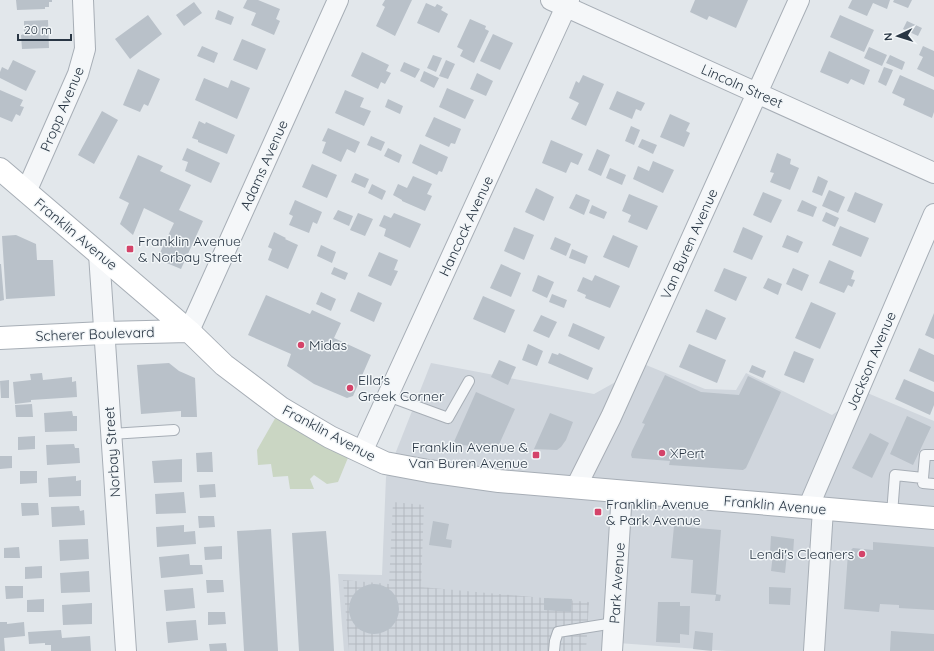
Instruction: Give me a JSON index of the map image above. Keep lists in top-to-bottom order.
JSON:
{
  "streets": {
    "main road": ["Franklin Avenue", "Scherer Boulevard"],
    "street": [
      "Lincoln Street",
      "Propp Avenue",
      "Adams Avenue",
      "Hancock Avenue",
      "Van Buren Avenue",
      "Jackson Avenue",
      "Norbay Street",
      "Park Avenue"
    ]
  },
  "crossings": [
    ["Lincoln Street", "Hancock Avenue"],
    ["Lincoln Street", "Van Buren Avenue"],
    ["Propp Avenue", "Franklin Avenue"],
    ["Adams Avenue", "Franklin Avenue"],
    ["Adams Avenue", "Scherer Boulevard"],
    ["Hancock Avenue", "Franklin Avenue"],
    ["Franklin Avenue", "Van Buren Avenue"],
    ["Franklin Avenue", "Scherer Boulevard"],
    ["Franklin Avenue", "Jackson Avenue"],
    ["Franklin Avenue", "Norbay Street"],
    ["Franklin Avenue", "Park Avenue"],
    ["Scherer Boulevard", "Norbay Street"]
  ],
  "places": {
    "transit": ["Franklin Avenue & Norbay Street", "Franklin Avenue & Van Buren Avenue", "Franklin Avenue & Park Avenue"],
    "other": [
      "Midas",
      "Ella's Greek Corner",
      "XPert",
      "Lendi's Cleaners"
    ]
  },
  "scale_bar": "20 m",
  "north": "left"
}
